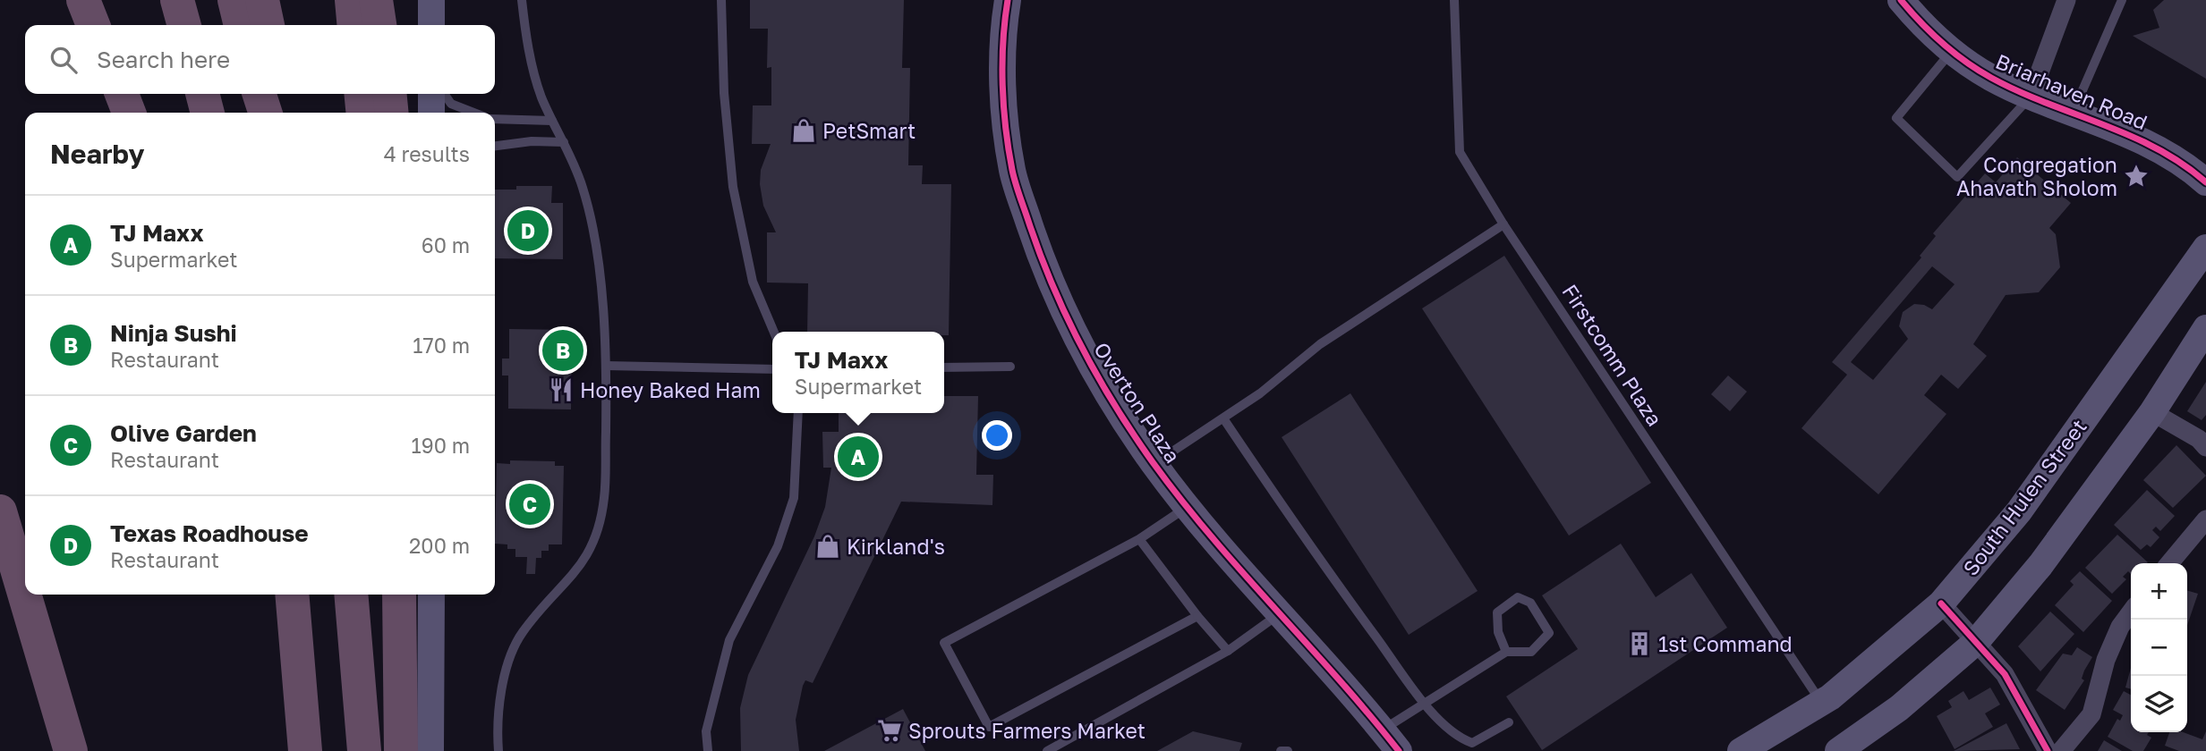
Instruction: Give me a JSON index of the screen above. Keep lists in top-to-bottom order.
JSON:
{
  "streets": {
    "main road": ["Briarhaven Road", "Overton Plaza", "South Hulen Street"],
    "lane": ["Firstcomm Plaza"]
  },
  "crossings": [
    ["Firstcomm Plaza", "South Hulen Street"]
  ],
  "places": {
    "shop": ["PetSmart", "Kirkland's"],
    "place": ["Congregation Ahavath Sholom"],
    "restaurant": ["Honey Baked Ham"],
    "building": ["1st Command"],
    "supermarket": ["Sprouts Farmers Market"]
  },
  "page": {
    "search": "Search here",
    "heading": ["Nearby", "4 results"],
    "list": [
      {
        "mark": "A",
        "name": "TJ Maxx",
        "note": "Supermarket",
        "value": "60 m"
      },
      {
        "mark": "B",
        "name": "Ninja Sushi",
        "note": "Restaurant",
        "value": "170 m"
      },
      {
        "mark": "C",
        "name": "Olive Garden",
        "note": "Restaurant",
        "value": "190 m"
      },
      {
        "mark": "D",
        "name": "Texas Roadhouse",
        "note": "Restaurant",
        "value": "200 m"
      }
    ],
    "pins": [
      "D",
      "B",
      "A",
      "C"
    ],
    "popup": ["TJ Maxx", "Supermarket"],
    "map_buttons": ["+", "−"]
  }
}
